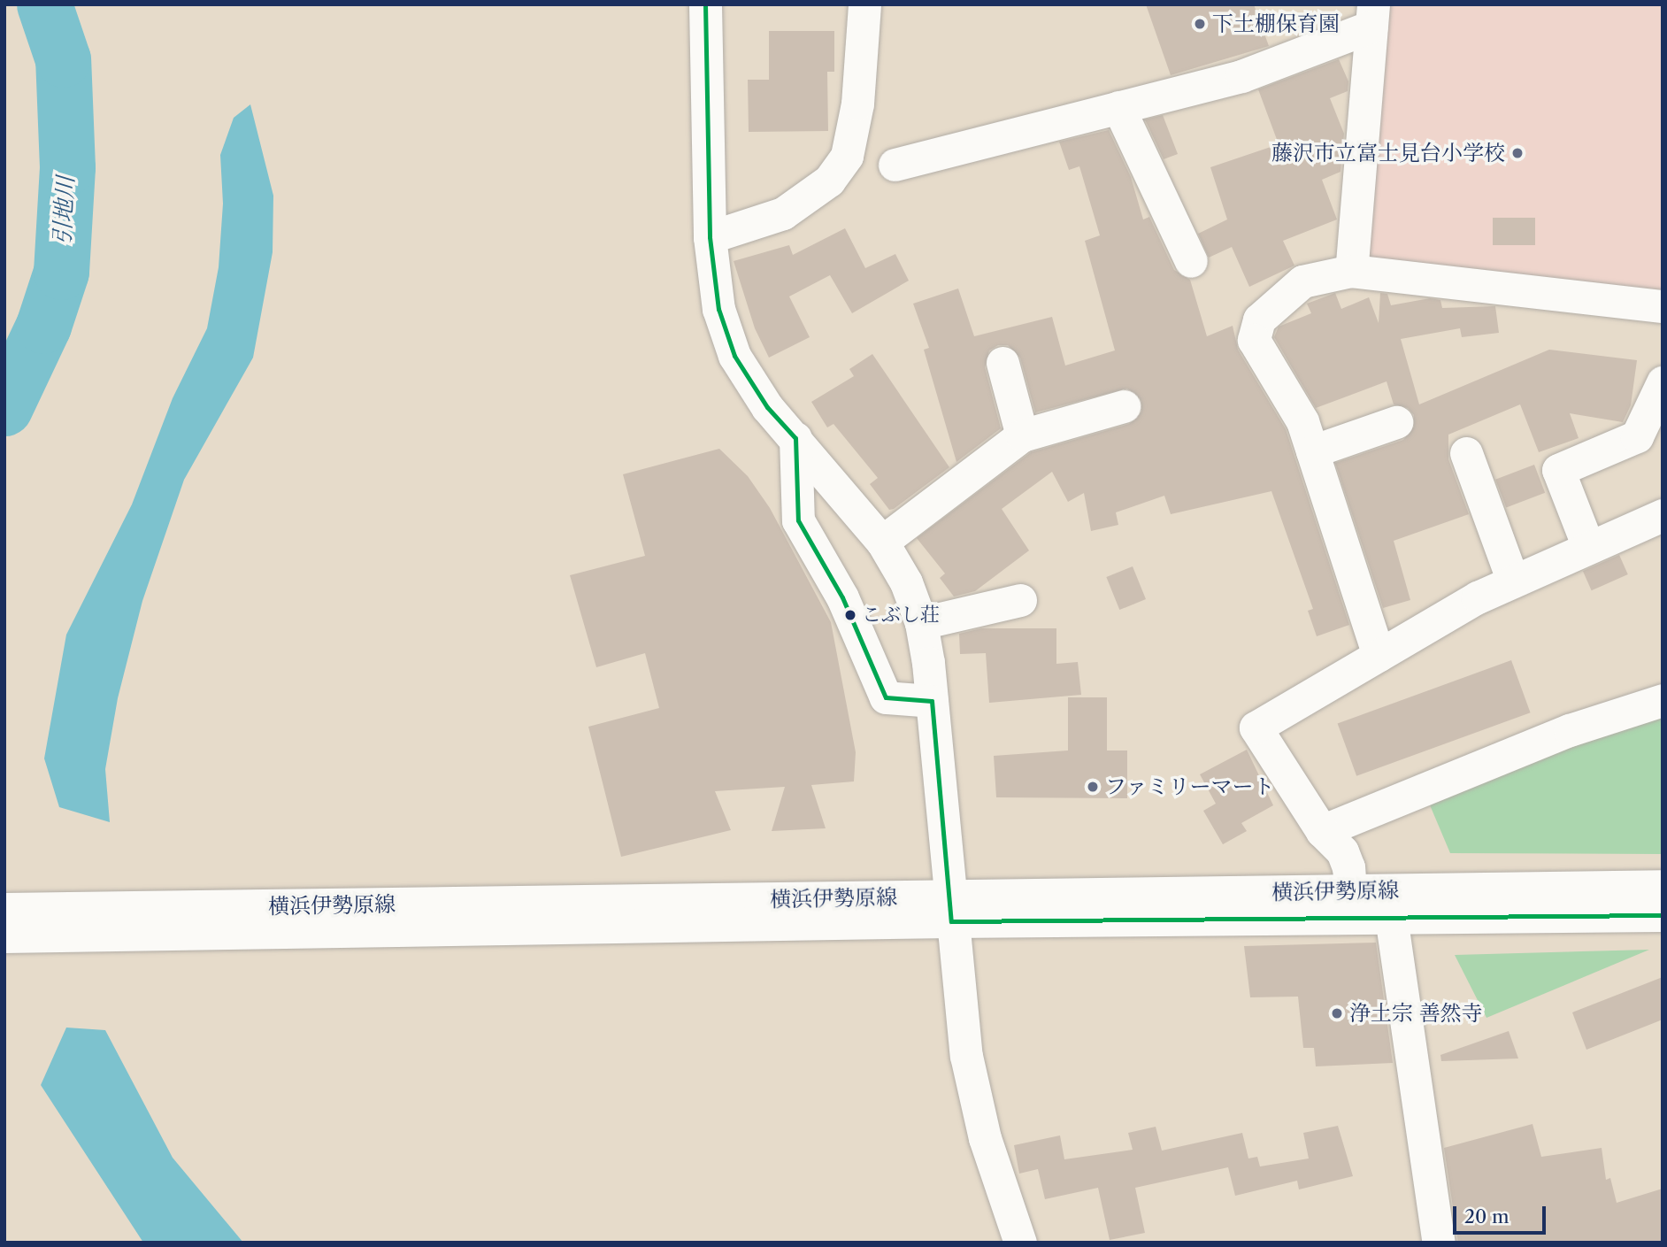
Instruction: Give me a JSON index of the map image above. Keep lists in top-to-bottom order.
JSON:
{
  "streets": {
    "main road": ["横浜伊勢原線"]
  },
  "water": ["引地川"],
  "places": [
    "下土棚保育園",
    "藤沢市立富士見台小学校",
    "こぶし荘",
    "ファミリーマート",
    "浄土宗 善然寺"
  ],
  "scale_bar": "20 m"
}
